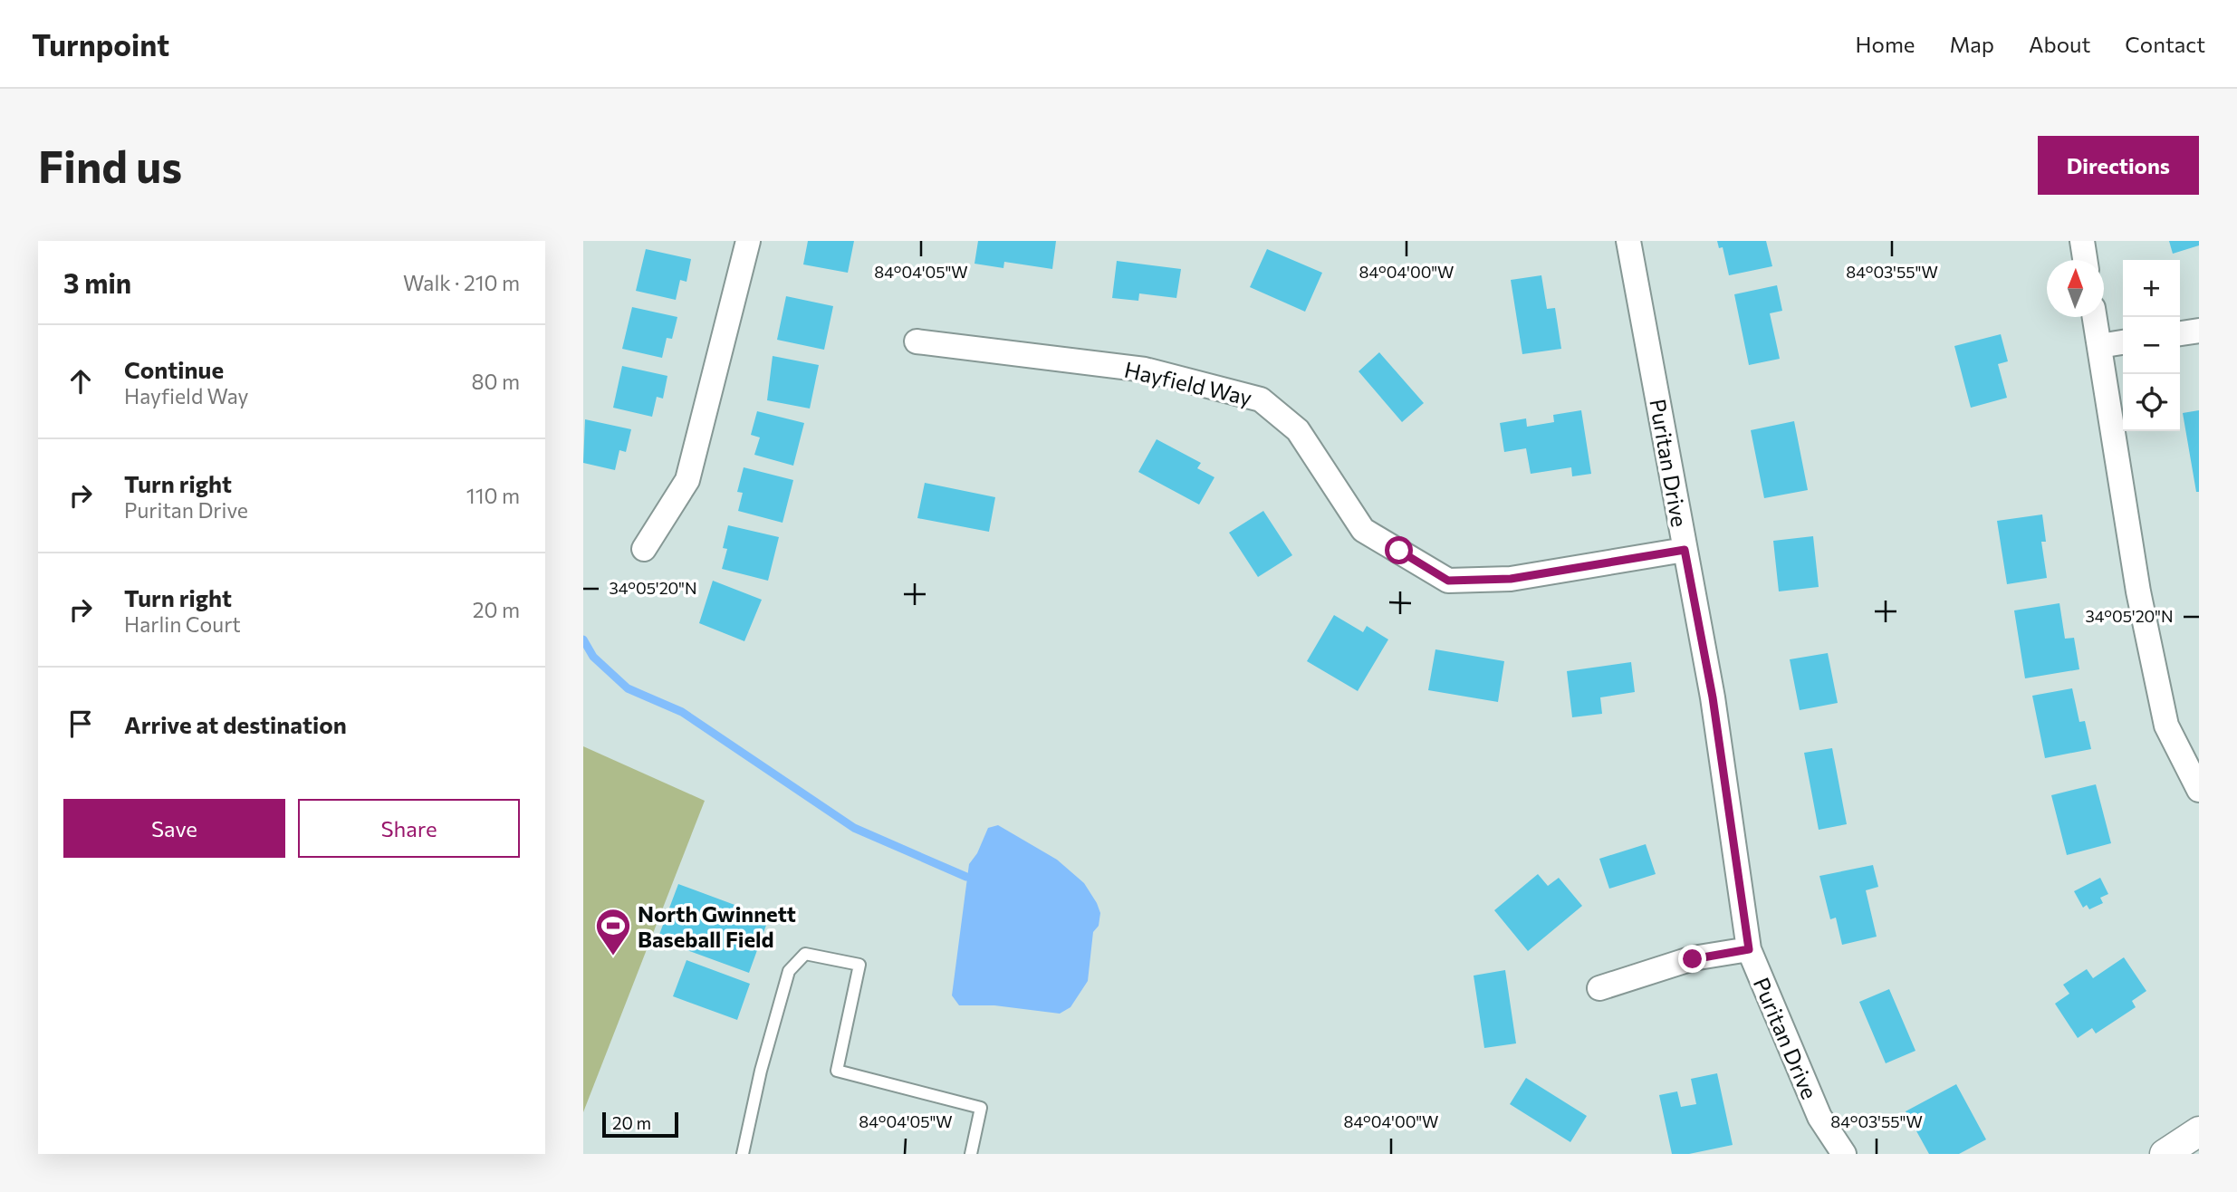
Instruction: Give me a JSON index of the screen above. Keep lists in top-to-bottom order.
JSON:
{
  "streets": {
    "street": ["Hayfield Way", "Puritan Drive"]
  },
  "crossings": [
    ["Hayfield Way", "Puritan Drive"]
  ],
  "places": {
    "sports": ["North Gwinnett Baseball Field"]
  },
  "scale_bar": "20 m",
  "north": "top",
  "page": {
    "header": "Turnpoint",
    "nav": [
      "Home",
      "Map",
      "About",
      "Contact"
    ],
    "buttons": [
      "Directions",
      ["Save", "Share"]
    ],
    "title": "Find us",
    "heading": ["3 min", "Walk · 210 m"],
    "map_buttons": ["+", "−"],
    "list": [
      ["Continue", "Hayfield Way", "80 m"],
      ["Turn right", "Puritan Drive", "110 m"],
      ["Turn right", "Harlin Court", "20 m"],
      "Arrive at destination"
    ],
    "scale": "20 m"
  },
  "coordinates": [
    "84°04'05\"W",
    "84°04'00\"W",
    "84°03'55\"W",
    "34°05'20\"N"
  ]
}
